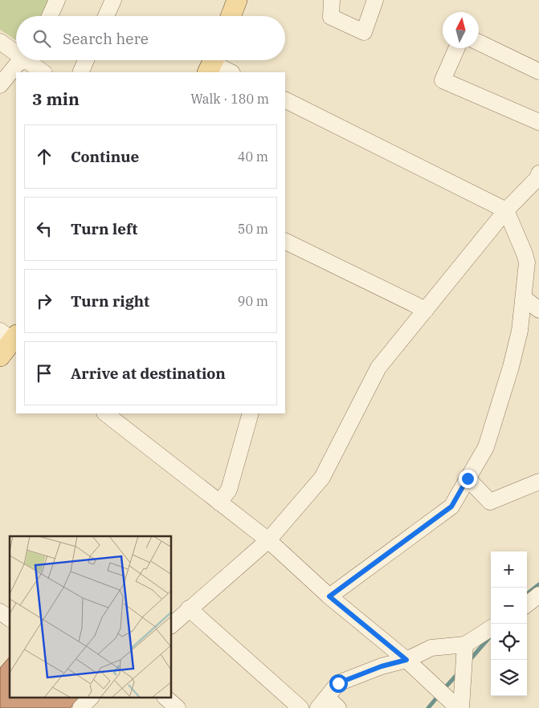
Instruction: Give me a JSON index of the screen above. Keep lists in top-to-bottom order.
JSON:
{
  "north": "top",
  "page": {
    "search": "Search here",
    "heading": ["3 min", "Walk · 180 m"],
    "list": [
      ["Continue", "40 m"],
      ["Turn left", "50 m"],
      ["Turn right", "90 m"],
      "Arrive at destination"
    ],
    "map_buttons": ["+", "−"]
  }
}
